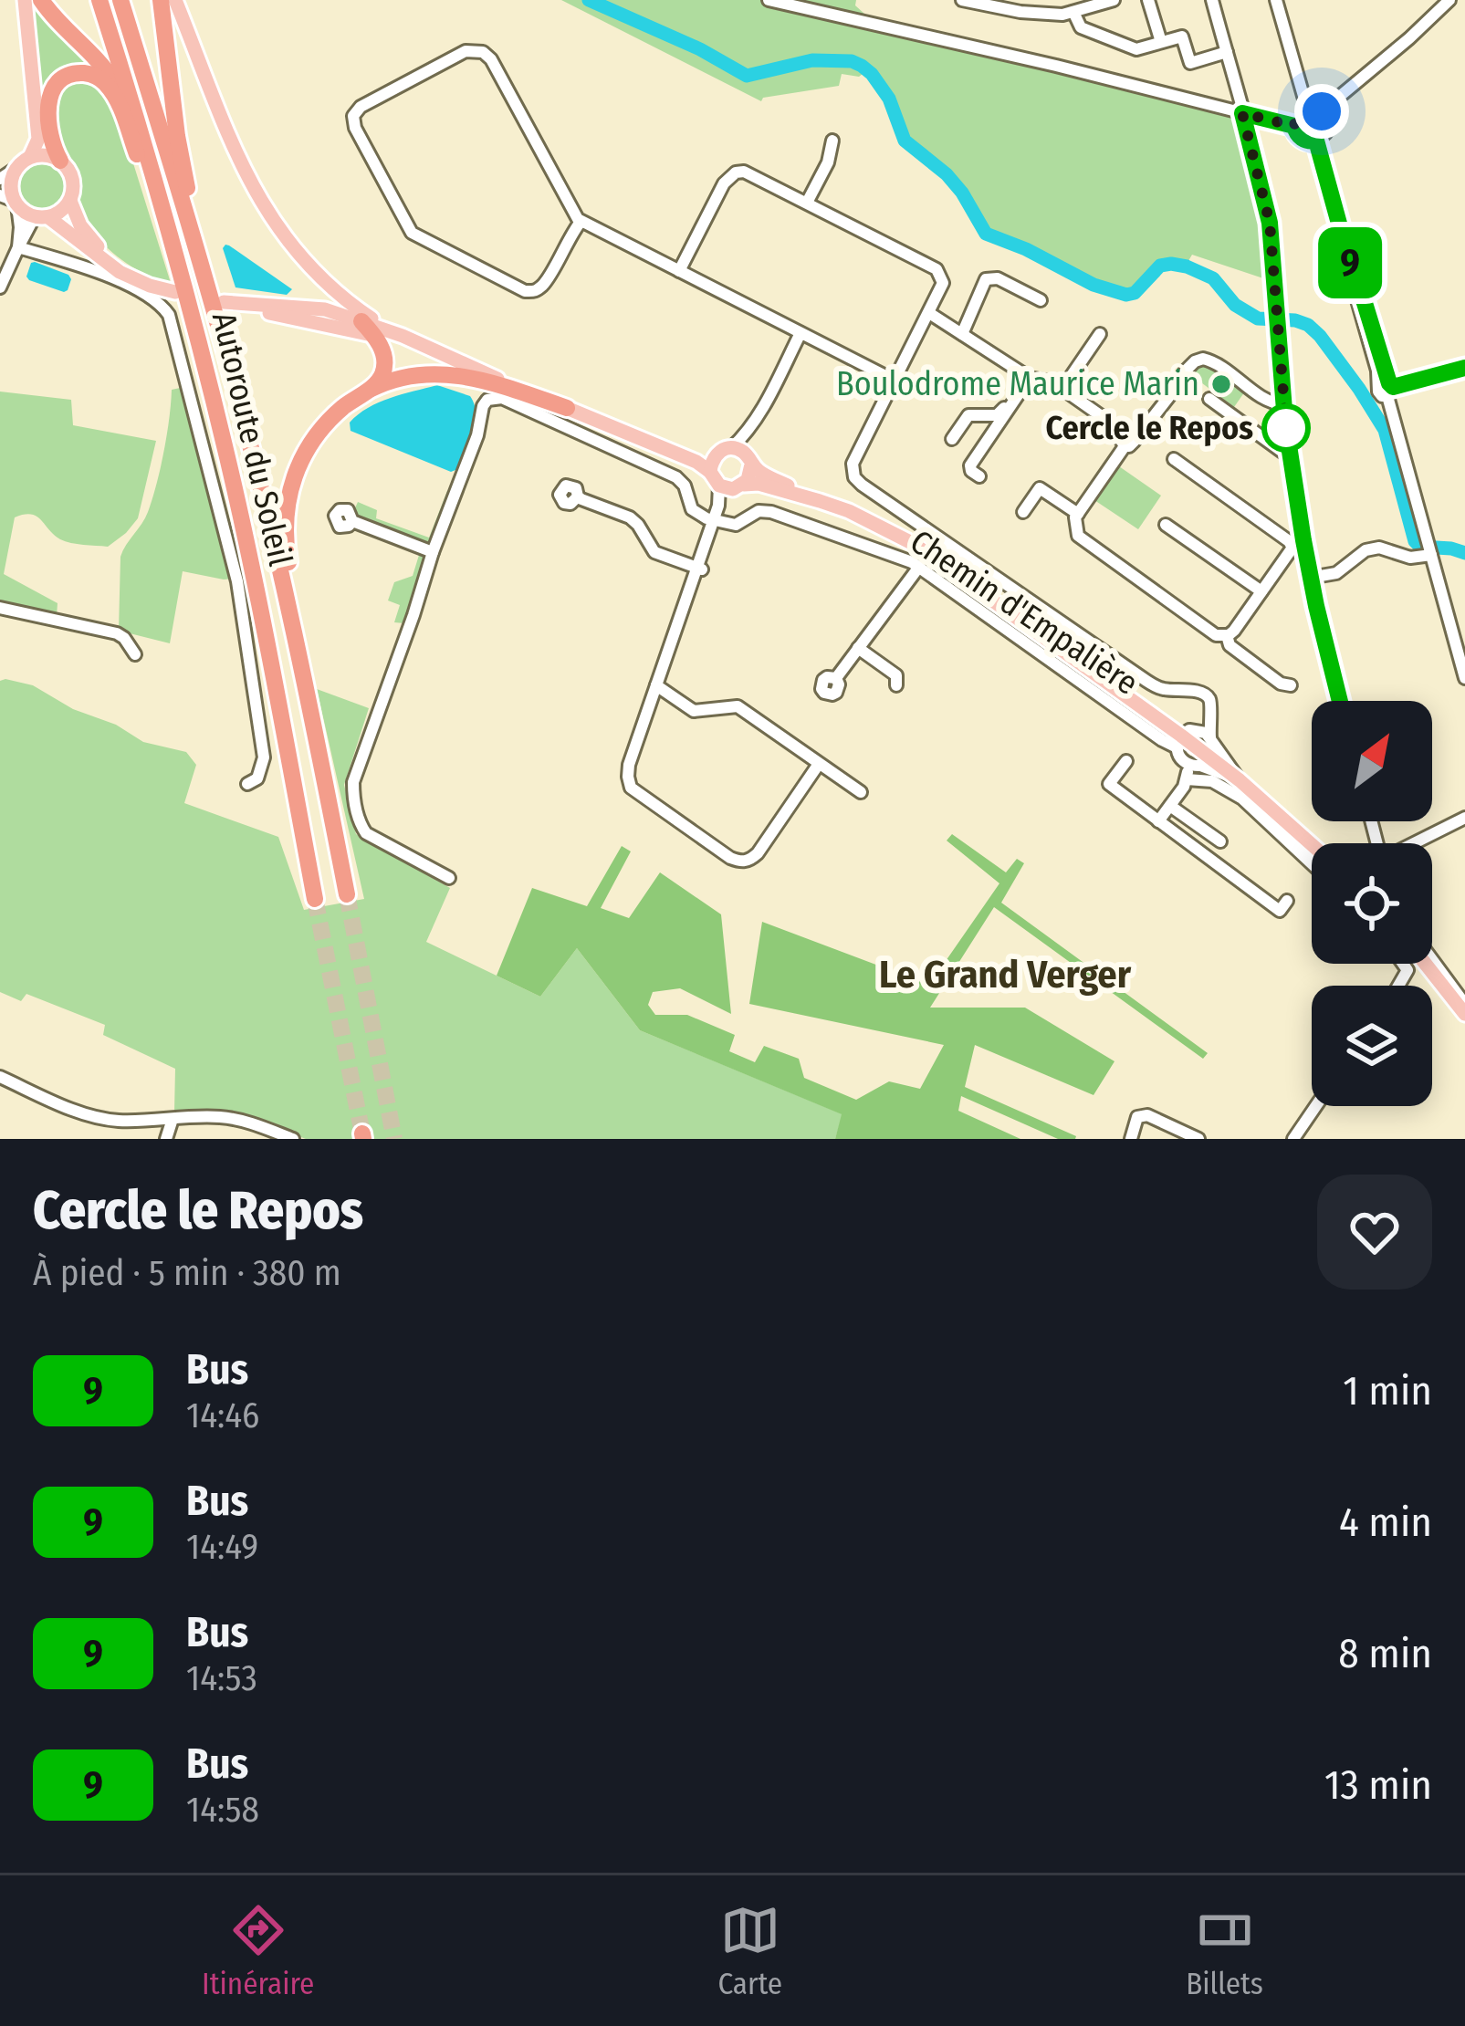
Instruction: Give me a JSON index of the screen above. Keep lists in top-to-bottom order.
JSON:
{
  "streets": {
    "highway": ["Autoroute du Soleil"],
    "street": ["Chemin d'Empalière"]
  },
  "districts": ["Le Grand Verger"],
  "places": ["Boulodrome Maurice Marin", "Cercle le Repos"],
  "lines": ["bus line 9"],
  "north": "top right",
  "page": {
    "on_map": "9",
    "heading": ["Cercle le Repos", "À pied · 5 min · 380 m"],
    "list": [
      {
        "mark": "9",
        "name": "Bus",
        "note": "14:46",
        "value": "1 min"
      },
      {
        "mark": "9",
        "name": "Bus",
        "note": "14:49",
        "value": "4 min"
      },
      {
        "mark": "9",
        "name": "Bus",
        "note": "14:53",
        "value": "8 min"
      },
      {
        "mark": "9",
        "name": "Bus",
        "note": "14:58",
        "value": "13 min"
      }
    ],
    "tabs": ["Itinéraire", "Carte", "Billets"]
  }
}
